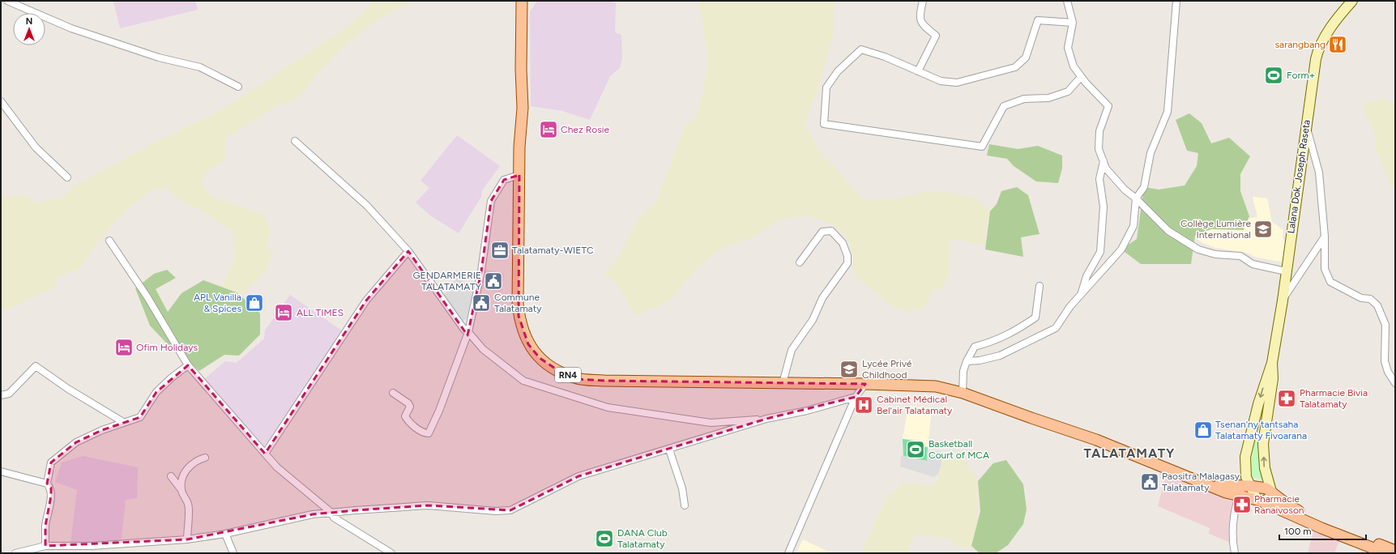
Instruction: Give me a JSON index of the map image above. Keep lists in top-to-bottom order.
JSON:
{
  "streets": {
    "main road": ["Lalana Dok. Joseph Raseta", "RN4"]
  },
  "districts": ["TALATAMATY"],
  "places": {
    "restaurant": ["sarangbang"],
    "sports": ["Form+", "Basketball Court of MCA", "DANA Club Talatamaty"],
    "hotel": ["Chez Rosie", "ALL TIMES", "Ofim Holidays"],
    "school or university": ["Collège Lumière International", "Lycée Privé Childhood"],
    "office": ["Talatamaty-WIETC"],
    "public building": ["GENDARMERIE TALATAMATY", "Commune Talatamaty", "Paositra Malagasy Talatamaty"],
    "shop": ["APL Vanilla & Spices", "Tsenan'ny tantsaha Talatamaty Fivoarana"],
    "pharmacy": ["Pharmacie Bivia Talatamaty", "Pharmacie Ranaivoson"],
    "hospital": ["Cabinet Médical Bel'air Talatamaty"]
  },
  "scale_bar": "100 m",
  "north": "top"
}
